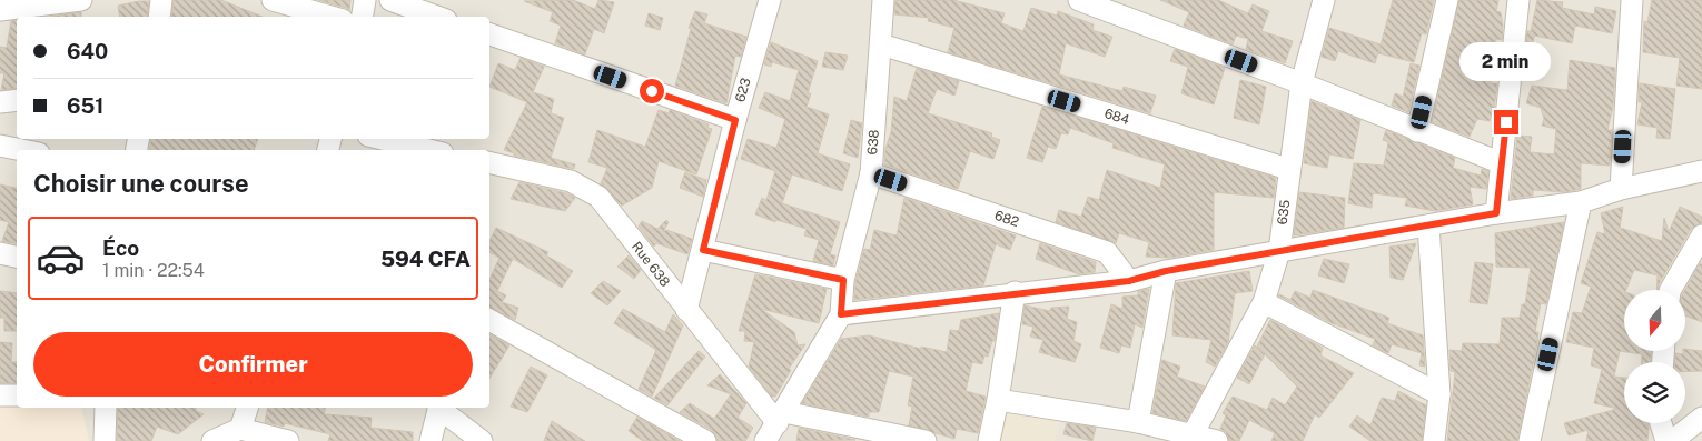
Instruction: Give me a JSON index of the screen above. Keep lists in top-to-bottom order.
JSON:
{
  "streets": {
    "street": [
      "623",
      "684",
      "638",
      "635",
      "682",
      "Rue 638"
    ]
  },
  "crossings": [
    ["623", "Rue 638"],
    ["684", "638"],
    ["684", "635"],
    ["638", "682"]
  ],
  "north": "bottom",
  "page": {
    "banner": ["640", "651"],
    "bubble": "2 min",
    "heading": "Choisir une course",
    "list": [
      {
        "name": "Éco",
        "note": "1 min · 22:54",
        "value": "594 CFA"
      }
    ],
    "buttons": "Confirmer"
  }
}
